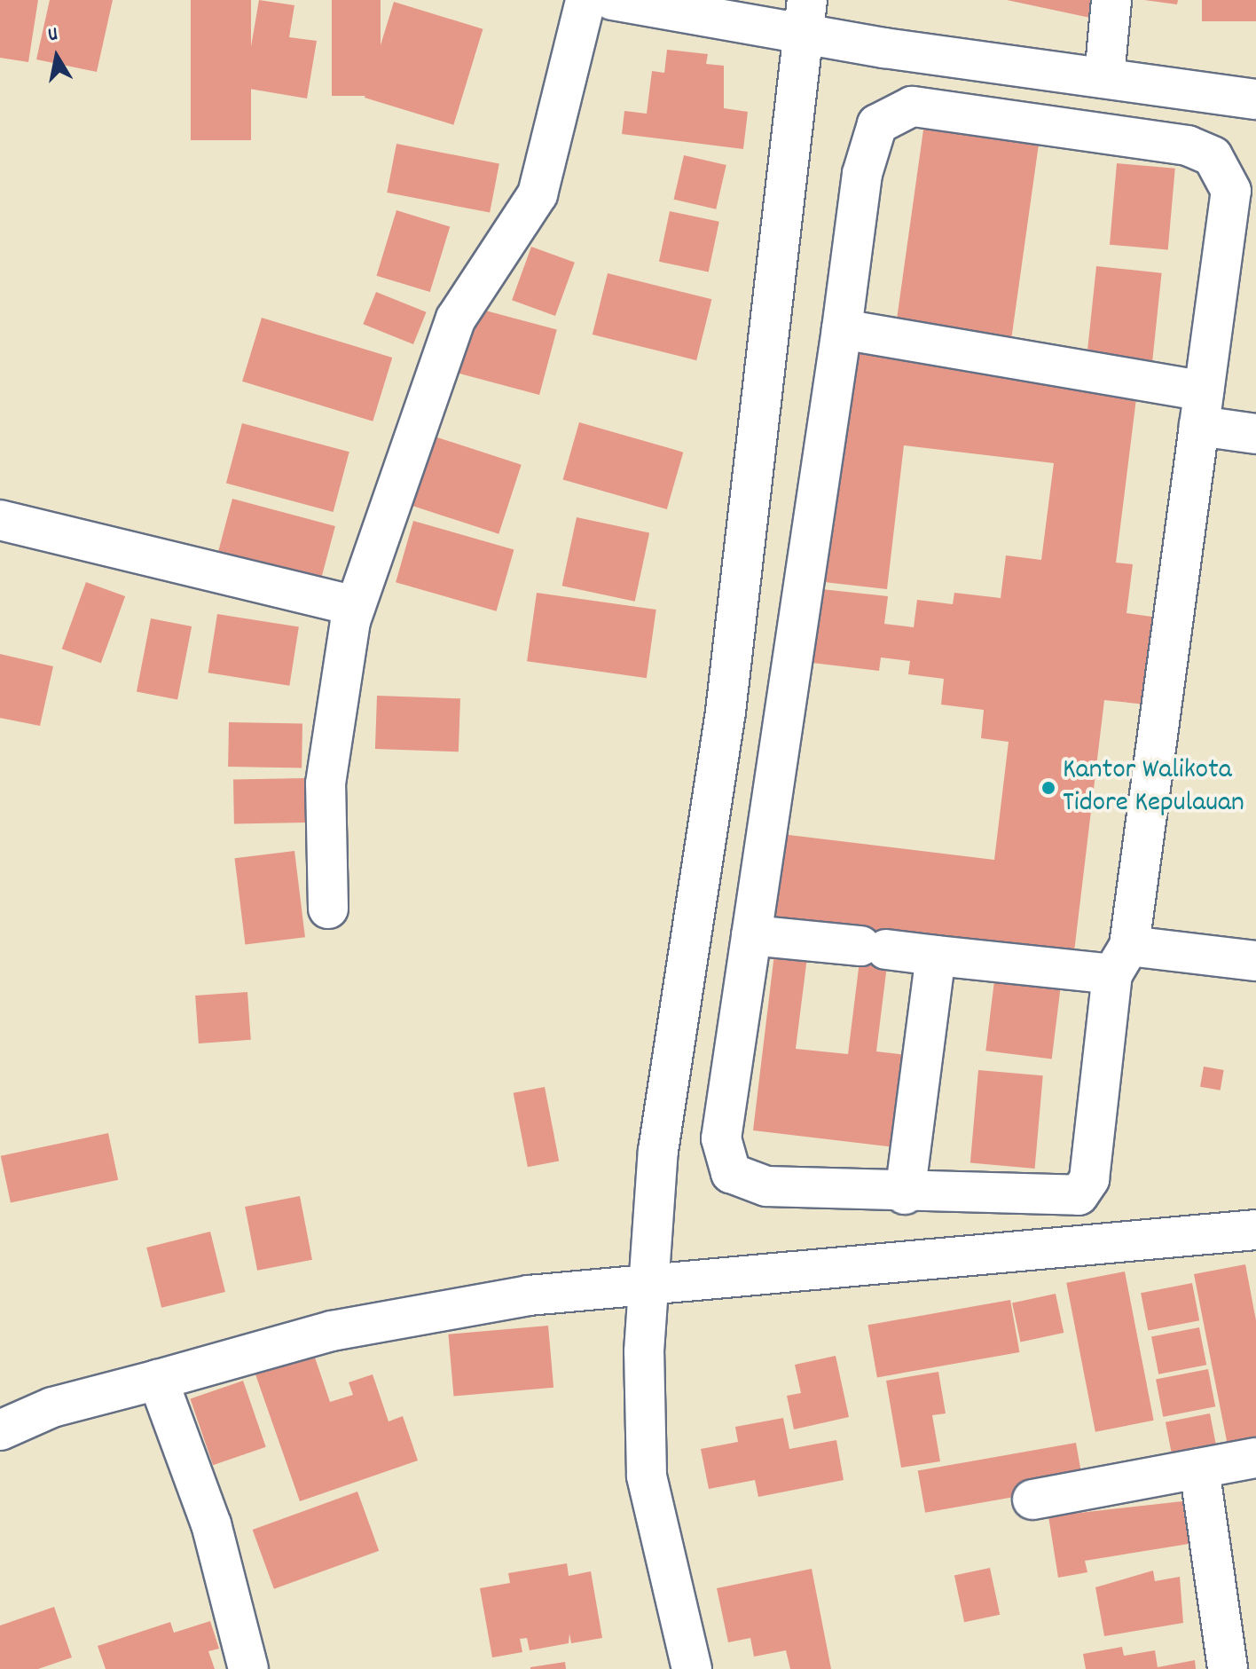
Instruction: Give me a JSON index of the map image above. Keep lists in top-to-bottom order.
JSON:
{
  "places": ["Kantor Walikota Tidore Kepulauan"],
  "north": "top"
}
